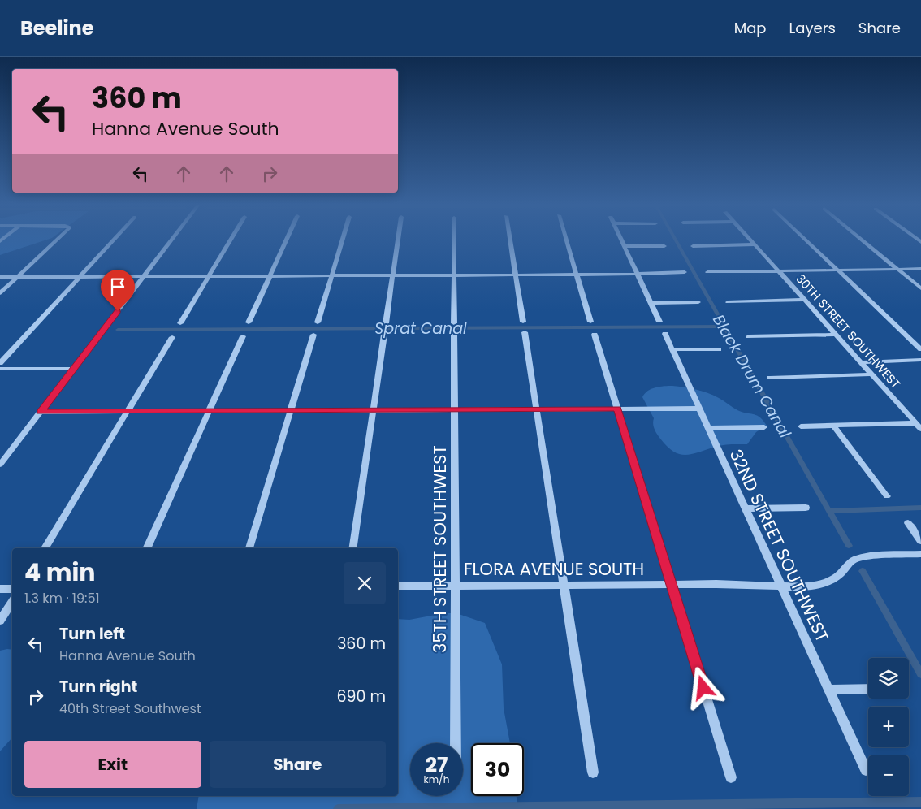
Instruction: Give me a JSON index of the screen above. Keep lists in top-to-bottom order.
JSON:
{
  "streets": {
    "street": [
      "30TH STREET SOUTHWEST",
      "32ND STREET SOUTHWEST",
      "35TH STREET SOUTHWEST",
      "FLORA AVENUE SOUTH"
    ]
  },
  "crossings": [
    ["32ND STREET SOUTHWEST", "FLORA AVENUE SOUTH"],
    ["35TH STREET SOUTHWEST", "FLORA AVENUE SOUTH"]
  ],
  "water": ["Sprat Canal", "Black Drum Canal"],
  "page": {
    "header": "Beeline",
    "nav": ["Map", "Layers", "Share"],
    "turn": ["360 m", "Hanna Avenue South"],
    "heading": ["4 min", "1.3 km · 19:51"],
    "list": [
      {
        "name": "Turn left",
        "note": "Hanna Avenue South",
        "value": "360 m"
      },
      {
        "name": "Turn right",
        "note": "40th Street Southwest",
        "value": "690 m"
      }
    ],
    "map_buttons": ["+", "−"],
    "buttons": ["Exit", "Share"],
    "speed": "27 km/h",
    "limit": "30"
  }
}
